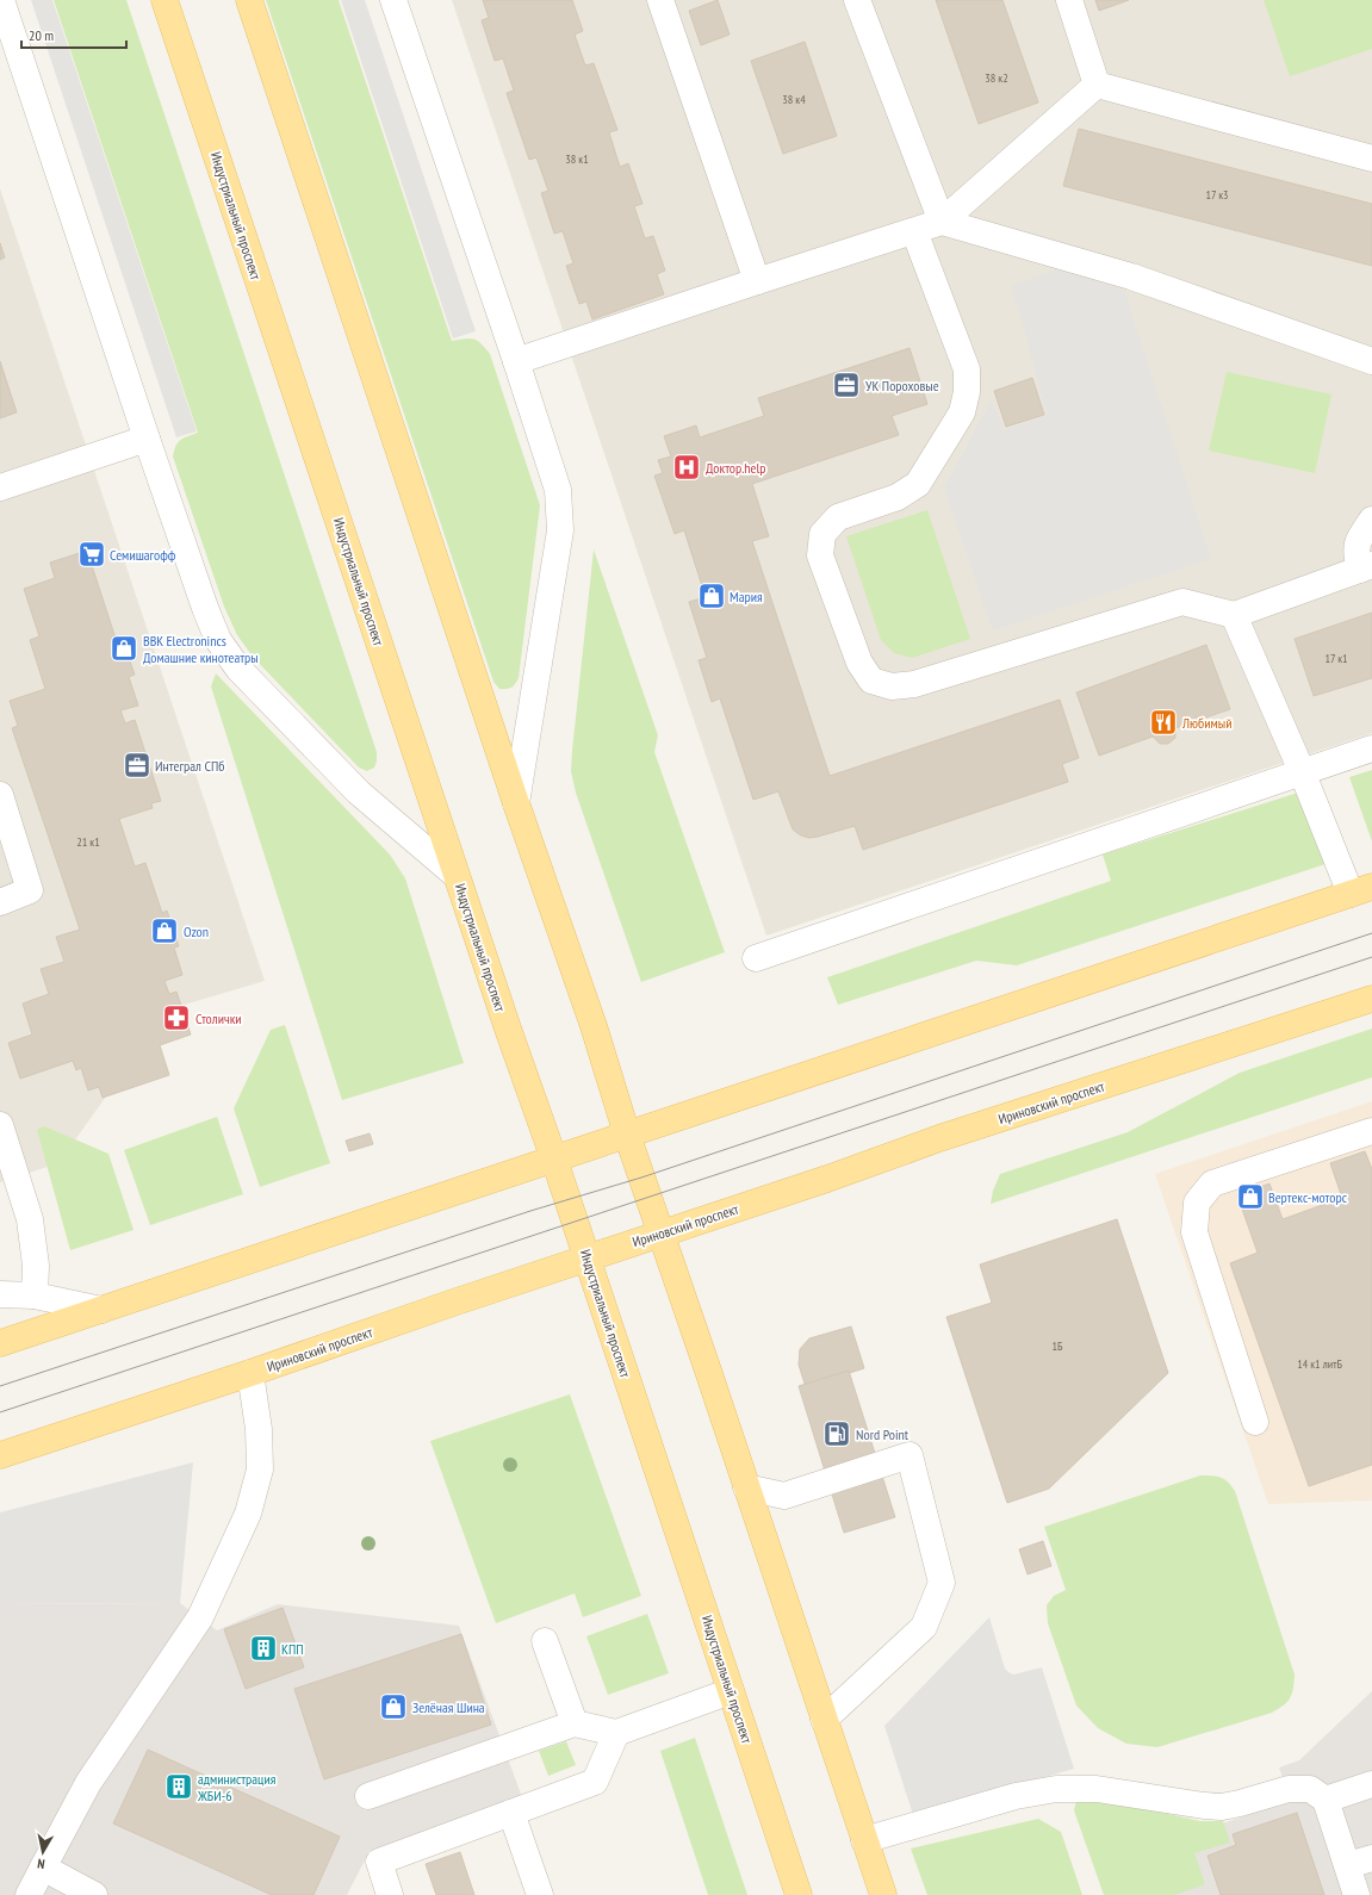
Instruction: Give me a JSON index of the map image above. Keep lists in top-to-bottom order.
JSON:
{
  "streets": {
    "main road": ["Индустриальный проспект", "Ириновский проспект"]
  },
  "crossings": [
    ["Индустриальный проспект", "Ириновский проспект"]
  ],
  "places": {
    "office": ["УК Пороховые", "Интеграл СПб"],
    "hospital": ["Доктор.help"],
    "supermarket": ["Семишагофф"],
    "shop": [
      "Мария",
      "BBK Electronincs Домашние кинотеатры",
      "Ozon",
      "Вертекс-моторс",
      "Зелёная Шина"
    ],
    "restaurant": ["Любимый"],
    "pharmacy": ["Столички"],
    "fuel station": ["Nord Point"],
    "building": ["КПП", "администрация ЖБИ-6"]
  },
  "house_numbers": [
    "38 к2",
    "38 к4",
    "38 к1",
    "17 к3",
    "17 к1",
    "21 к1",
    "1Б",
    "14 к1 литБ"
  ],
  "scale_bar": "20 m",
  "north": "bottom"
}
